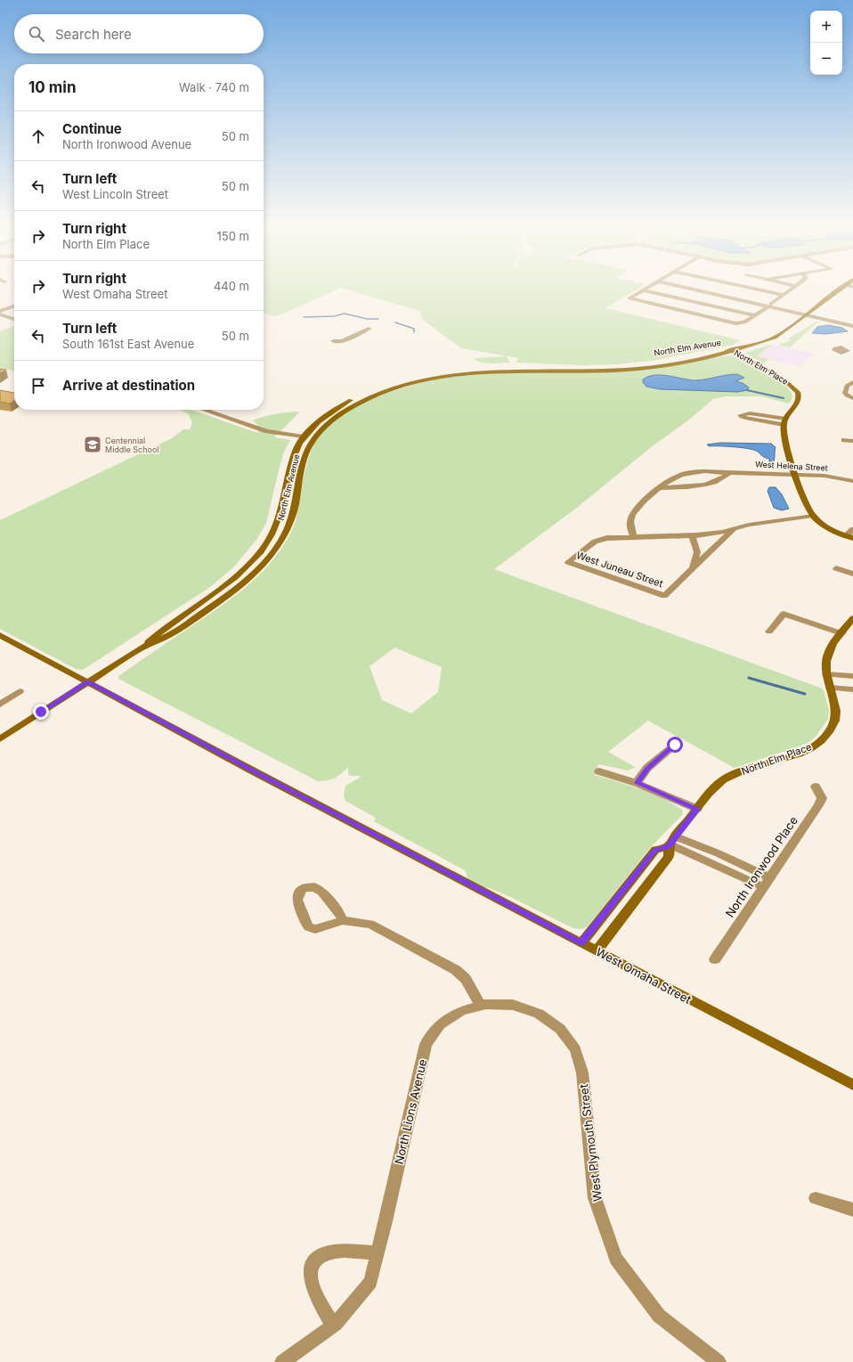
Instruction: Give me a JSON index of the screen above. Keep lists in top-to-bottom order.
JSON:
{
  "streets": {
    "main road": ["North Elm Avenue", "North Elm Place", "West Omaha Street"],
    "street": [
      "West Helena Street",
      "West Juneau Street",
      "North Ironwood Place",
      "North Lions Avenue",
      "West Plymouth Street"
    ]
  },
  "crossings": [
    ["North Elm Avenue", "North Elm Place"],
    ["North Elm Place", "West Omaha Street"],
    ["West Helena Street", "West Juneau Street"],
    ["North Lions Avenue", "West Plymouth Street"]
  ],
  "places": {
    "school or university": ["Centennial Middle School"]
  },
  "page": {
    "map_buttons": ["+", "−"],
    "search": "Search here",
    "heading": ["10 min", "Walk · 740 m"],
    "list": [
      ["Continue", "North Ironwood Avenue", "50 m"],
      ["Turn left", "West Lincoln Street", "50 m"],
      ["Turn right", "North Elm Place", "150 m"],
      ["Turn right", "West Omaha Street", "440 m"],
      ["Turn left", "South 161st East Avenue", "50 m"],
      "Arrive at destination"
    ]
  }
}
